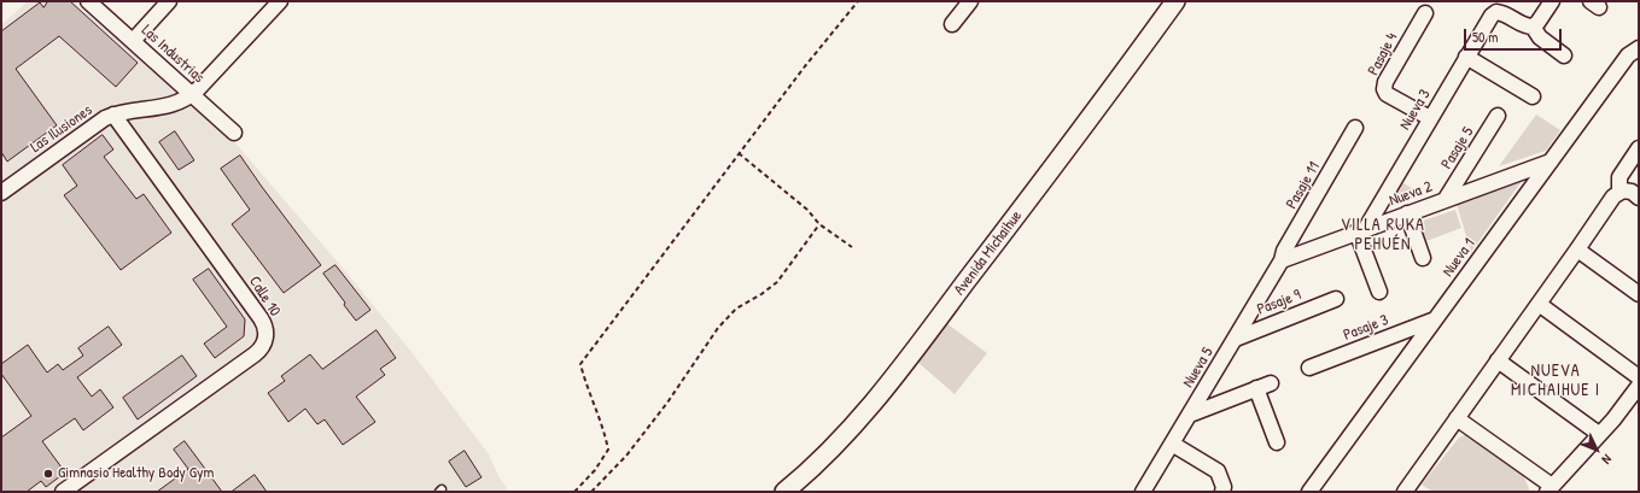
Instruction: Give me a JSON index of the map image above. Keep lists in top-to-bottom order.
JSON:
{
  "streets": {
    "street": [
      "Las Industrias",
      "Pasaje 4",
      "Nueva 3",
      "Las Ilusiones",
      "Pasaje 5",
      "Pasaje 11",
      "Nueva 2",
      "Avenida Michaihue",
      "Nueva 1",
      "Calle 10",
      "Pasaje 9",
      "Pasaje 3",
      "Nueva 5"
    ]
  },
  "crossings": [
    ["Las Industrias", "Las Ilusiones"],
    ["Pasaje 4", "Nueva 3"],
    ["Nueva 3", "Nueva 2"],
    ["Las Ilusiones", "Calle 10"],
    ["Pasaje 5", "Nueva 2"],
    ["Pasaje 11", "Nueva 2"],
    ["Pasaje 11", "Nueva 5"],
    ["Nueva 2", "Nueva 1"],
    ["Nueva 2", "Nueva 5"],
    ["Nueva 1", "Pasaje 3"],
    ["Pasaje 9", "Nueva 5"]
  ],
  "districts": ["VILLA RUKA PEHUÉN", "NUEVA MICHAIHUE I"],
  "places": ["Gimnasio Healthy Body Gym"],
  "scale_bar": "50 m",
  "north": "bottom right"
}
